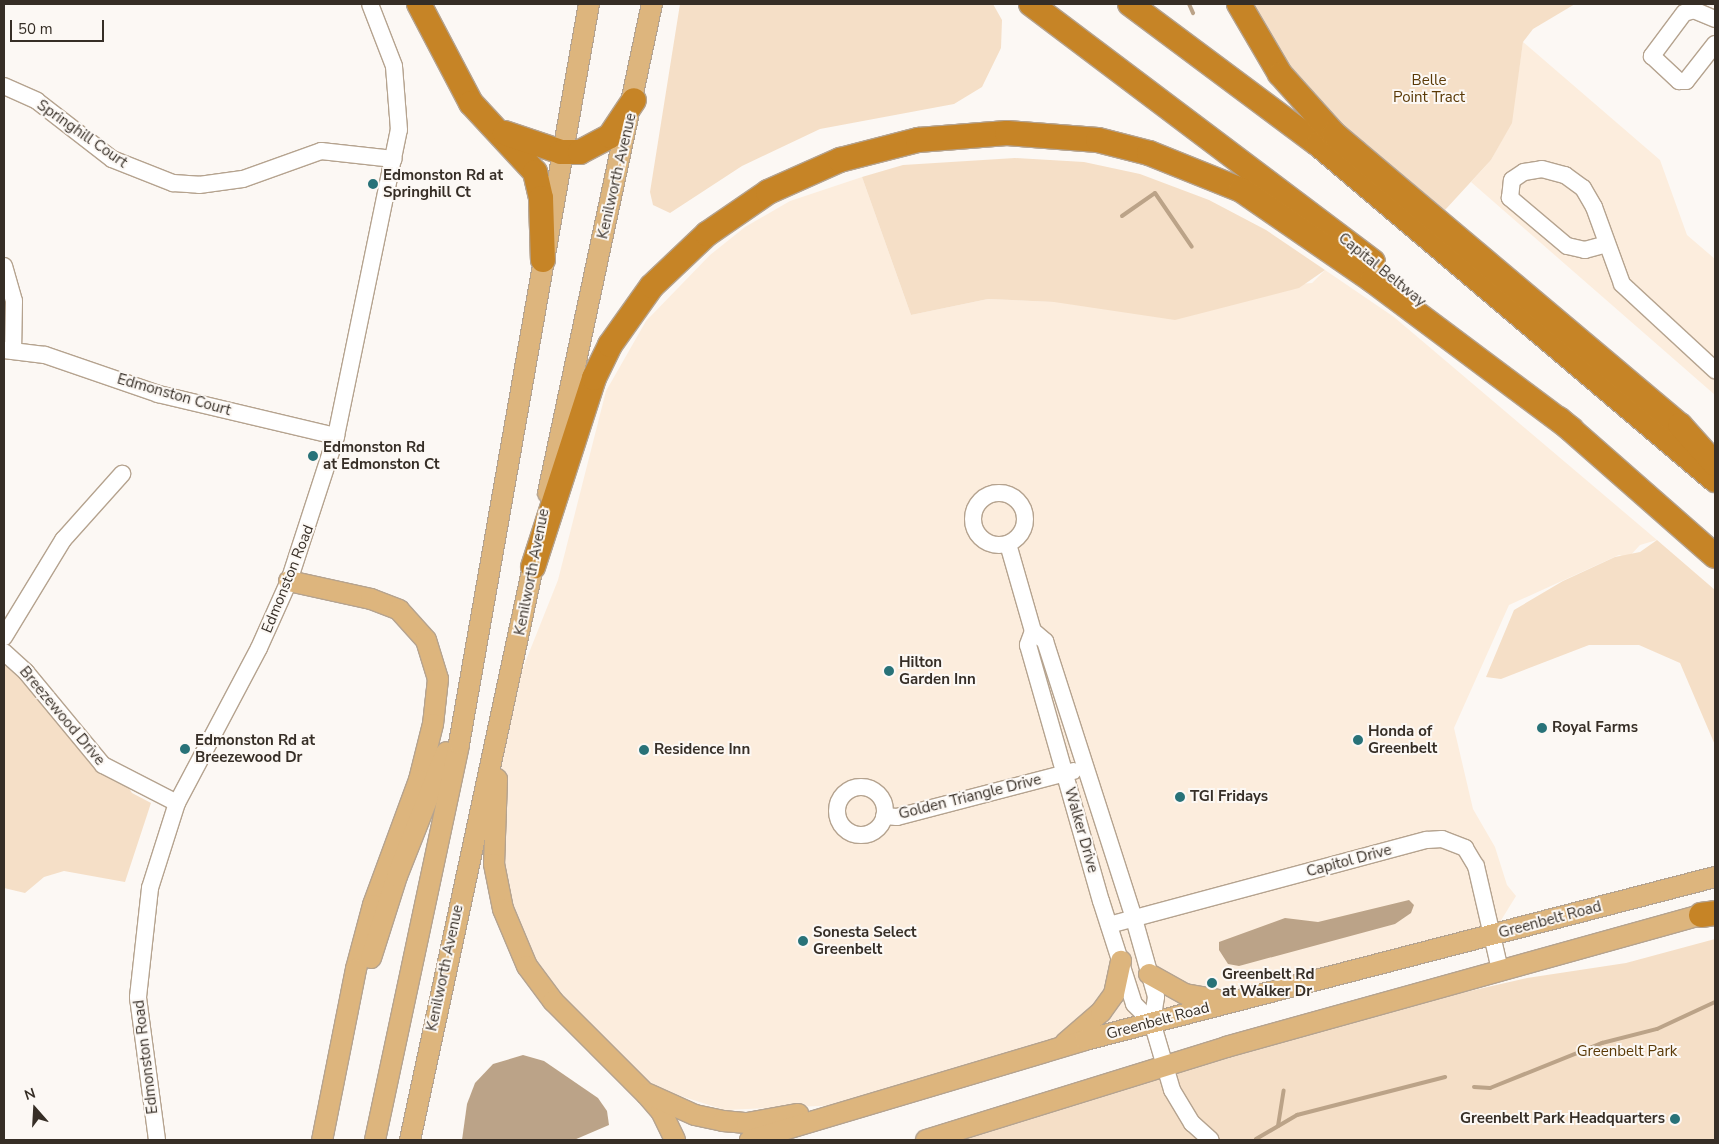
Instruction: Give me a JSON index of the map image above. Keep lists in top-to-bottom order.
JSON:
{
  "streets": {
    "highway": ["Capital Beltway"],
    "main road": ["Kenilworth Avenue", "Greenbelt Road"],
    "street": [
      "Springhill Court",
      "Edmonston Court",
      "Edmonston Road",
      "Breezewood Drive",
      "Golden Triangle Drive",
      "Walker Drive",
      "Capitol Drive"
    ]
  },
  "crossings": [
    ["Springhill Court", "Edmonston Road"],
    ["Edmonston Court", "Edmonston Road"],
    ["Edmonston Road", "Breezewood Drive"],
    ["Golden Triangle Drive", "Walker Drive"],
    ["Walker Drive", "Capitol Drive"],
    ["Walker Drive", "Greenbelt Road"],
    ["Capitol Drive", "Greenbelt Road"]
  ],
  "parks": ["Belle Point Tract", "Greenbelt Park"],
  "places": [
    "Edmonston Rd at Springhill Ct",
    "Edmonston Rd at Edmonston Ct",
    "Hilton Garden Inn",
    "Royal Farms",
    "Honda of Greenbelt",
    "Edmonston Rd at Breezewood Dr",
    "Residence Inn",
    "TGI Fridays",
    "Sonesta Select Greenbelt",
    "Greenbelt Rd at Walker Dr",
    "Greenbelt Park Headquarters"
  ],
  "scale_bar": "50 m",
  "north": "top"
}
